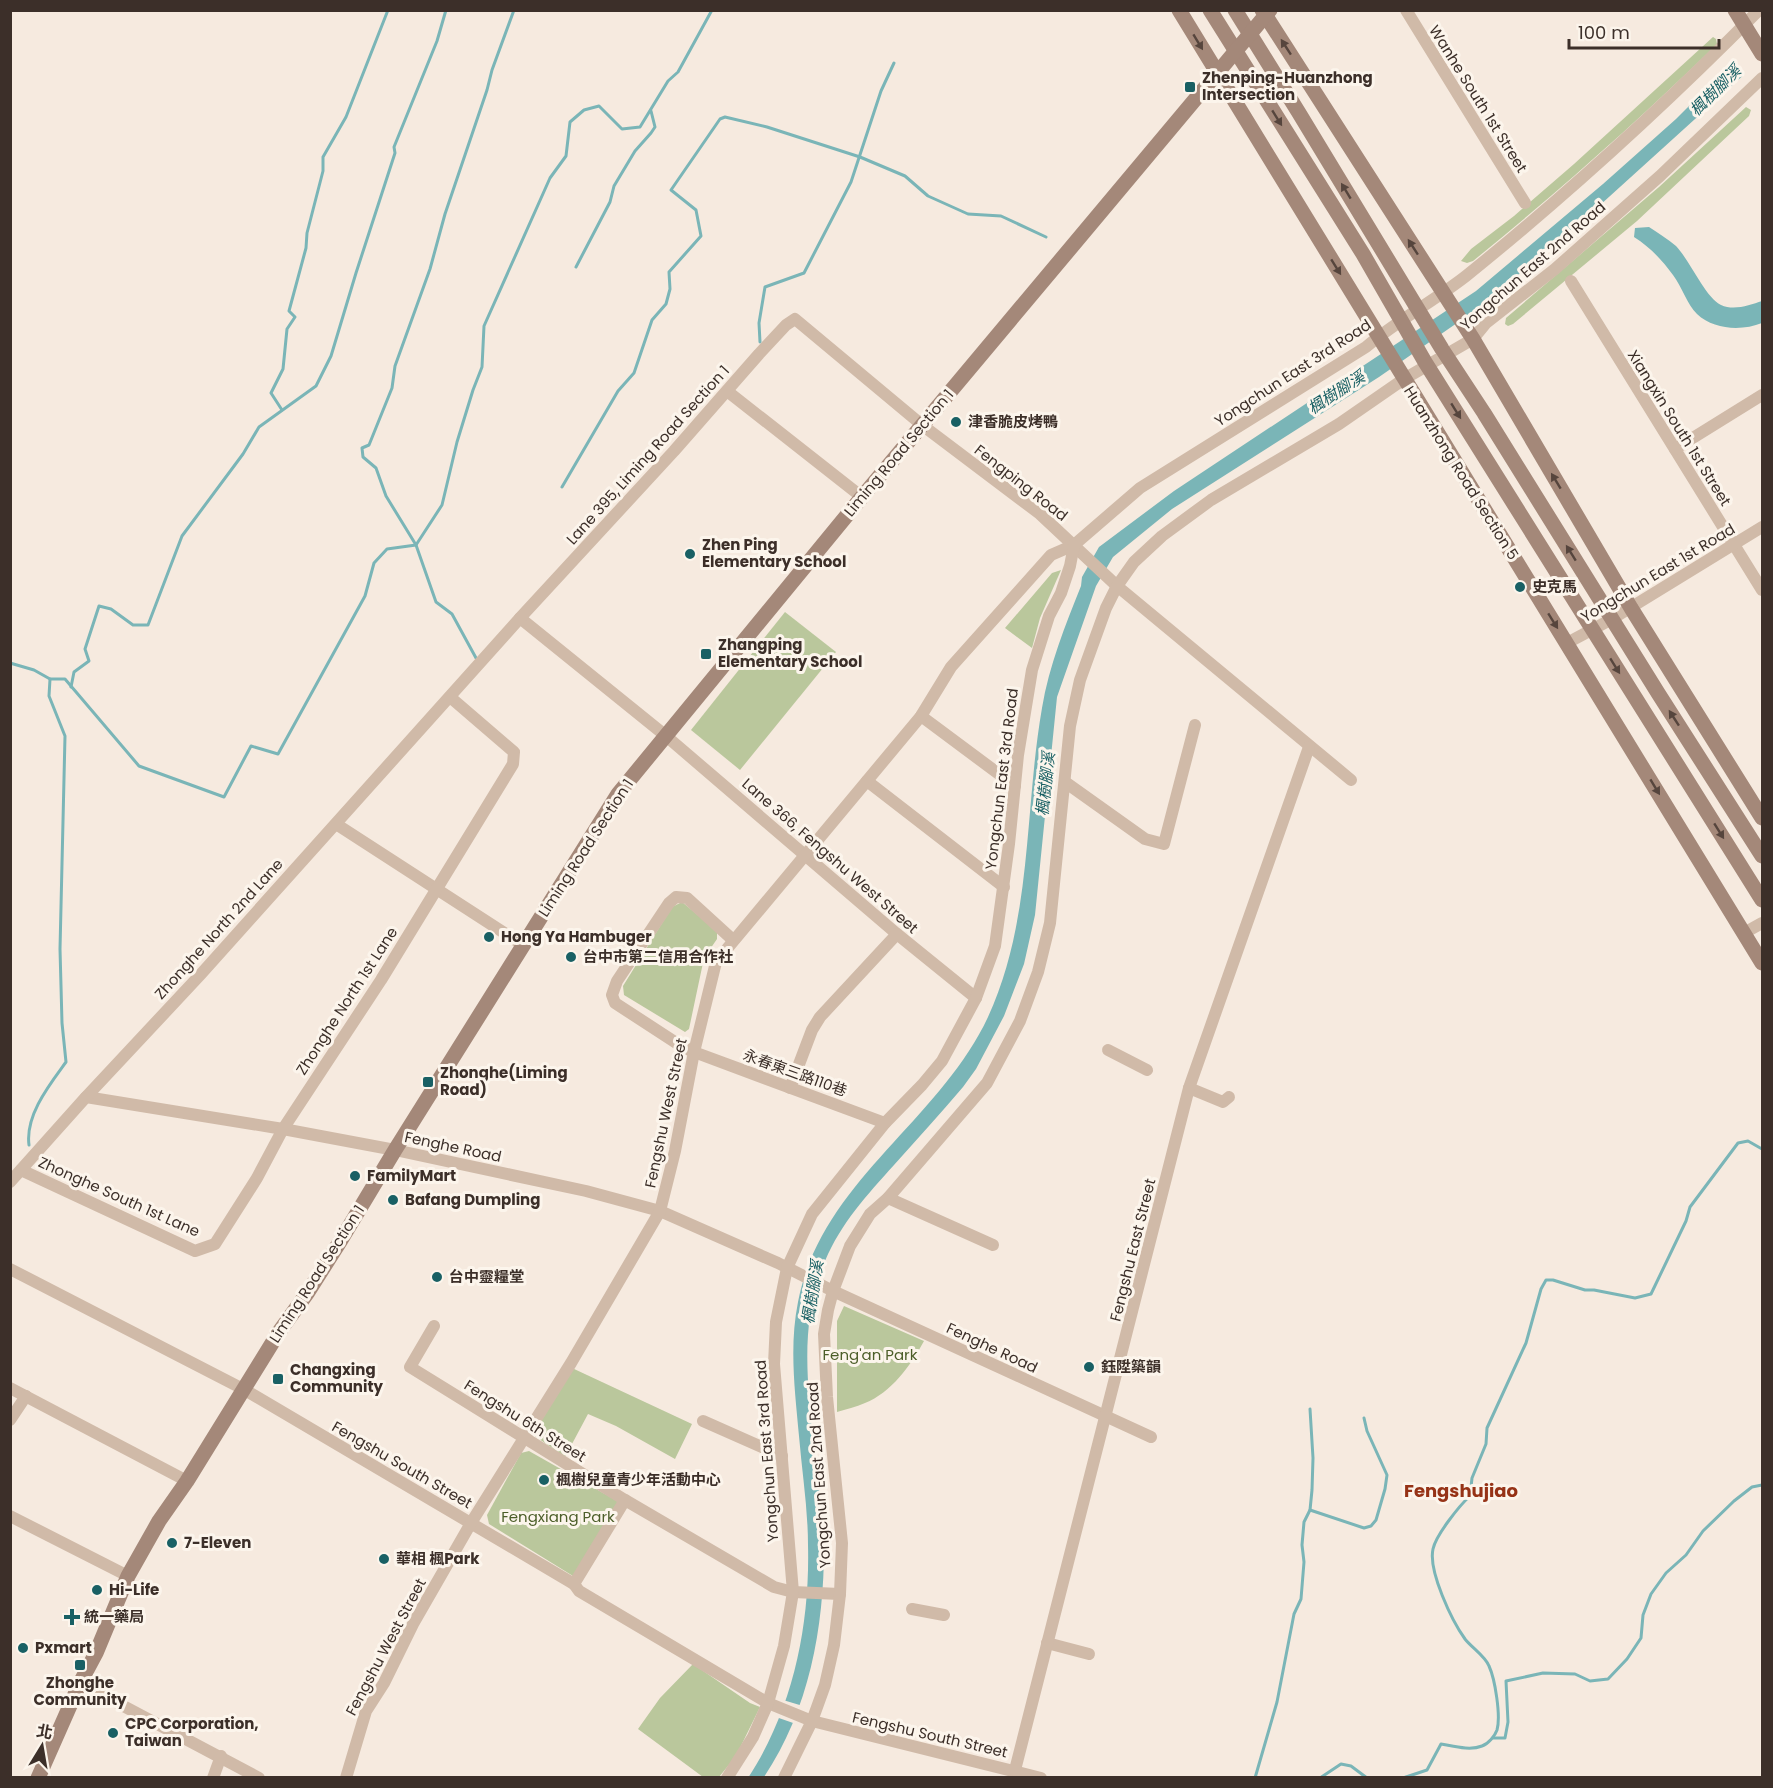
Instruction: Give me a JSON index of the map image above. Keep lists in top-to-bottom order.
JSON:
{
  "streets": {
    "street": [
      "Wanhe South 1st Street",
      "Yongchun East 2nd Road",
      "Yongchun East 3rd Road",
      "Xiangxin South 1st Street",
      "Liming Road Section 1",
      "Lane 395, Liming Road Section 1",
      "Huanzhong Road Section 5",
      "Fengping Road",
      "Yongchun East 1st Road",
      "Lane 366, Fengshu West Street",
      "Zhonghe North 2nd Lane",
      "Zhonghe North 1st Lane",
      "永春東三路110巷",
      "Fengshu West Street",
      "Fenghe Road",
      "Zhonghe South 1st Lane",
      "Fengshu East Street",
      "Fengshu 6th Street",
      "Fengshu South Street"
    ]
  },
  "crossings": [
    ["Yongchun East 2nd Road", "Huanzhong Road Section 5"],
    ["Yongchun East 2nd Road", "Fengping Road"],
    ["Yongchun East 2nd Road", "Fenghe Road"],
    ["Yongchun East 2nd Road", "Fengshu 6th Street"],
    ["Yongchun East 2nd Road", "Fengshu South Street"],
    ["Yongchun East 3rd Road", "Huanzhong Road Section 5"],
    ["Yongchun East 3rd Road", "Fengping Road"],
    ["Yongchun East 3rd Road", "Lane 366, Fengshu West Street"],
    ["Yongchun East 3rd Road", "永春東三路110巷"],
    ["Yongchun East 3rd Road", "Fengshu West Street"],
    ["Yongchun East 3rd Road", "Fenghe Road"],
    ["Yongchun East 3rd Road", "Fengshu 6th Street"],
    ["Yongchun East 3rd Road", "Fengshu South Street"],
    ["Xiangxin South 1st Street", "Yongchun East 1st Road"],
    ["Liming Road Section 1", "Huanzhong Road Section 5"],
    ["Liming Road Section 1", "Fengping Road"],
    ["Liming Road Section 1", "Lane 366, Fengshu West Street"],
    ["Liming Road Section 1", "Fenghe Road"],
    ["Liming Road Section 1", "Fengshu South Street"],
    ["Lane 395, Liming Road Section 1", "Fengping Road"],
    ["Lane 395, Liming Road Section 1", "Zhonghe North 2nd Lane"],
    ["Lane 395, Liming Road Section 1", "Zhonghe North 1st Lane"],
    ["Huanzhong Road Section 5", "Yongchun East 1st Road"],
    ["Fengping Road", "Fengshu West Street"],
    ["Lane 366, Fengshu West Street", "Fengshu West Street"],
    ["Zhonghe North 2nd Lane", "Zhonghe North 1st Lane"],
    ["Zhonghe North 2nd Lane", "Fenghe Road"],
    ["Zhonghe North 2nd Lane", "Zhonghe South 1st Lane"],
    ["Zhonghe North 1st Lane", "Fenghe Road"],
    ["Zhonghe North 1st Lane", "Zhonghe South 1st Lane"],
    ["永春東三路110巷", "Fengshu West Street"],
    ["Fengshu West Street", "Fenghe Road"],
    ["Fengshu West Street", "Fengshu 6th Street"],
    ["Fengshu West Street", "Fengshu South Street"],
    ["Fenghe Road", "Zhonghe South 1st Lane"],
    ["Fenghe Road", "Fengshu East Street"],
    ["Fengshu East Street", "Fengshu South Street"]
  ],
  "districts": ["Fengshujiao"],
  "water": ["楓樹腳溪"],
  "parks": ["Feng'an Park", "Fengxiang Park"],
  "places": {
    "transit": [
      "Zhenping-Huanzhong Intersection",
      "Zhangping Elementary School",
      "Zhonghe(Liming Road)",
      "Changxing Community",
      "Zhonghe Community"
    ],
    "other": [
      "津香脆皮烤鴨",
      "Zhen Ping Elementary School",
      "史克馬",
      "Hong Ya Hambuger",
      "台中市第二信用合作社",
      "FamilyMart",
      "Bafang Dumpling",
      "台中靈糧堂",
      "鈺陞築韻",
      "楓樹兒童青少年活動中心",
      "7-Eleven",
      "華相 楓Park",
      "Hi-Life",
      "Pxmart",
      "CPC Corporation, Taiwan"
    ],
    "health": ["統一藥局"]
  },
  "scale_bar": "100 m",
  "north": "top"
}
